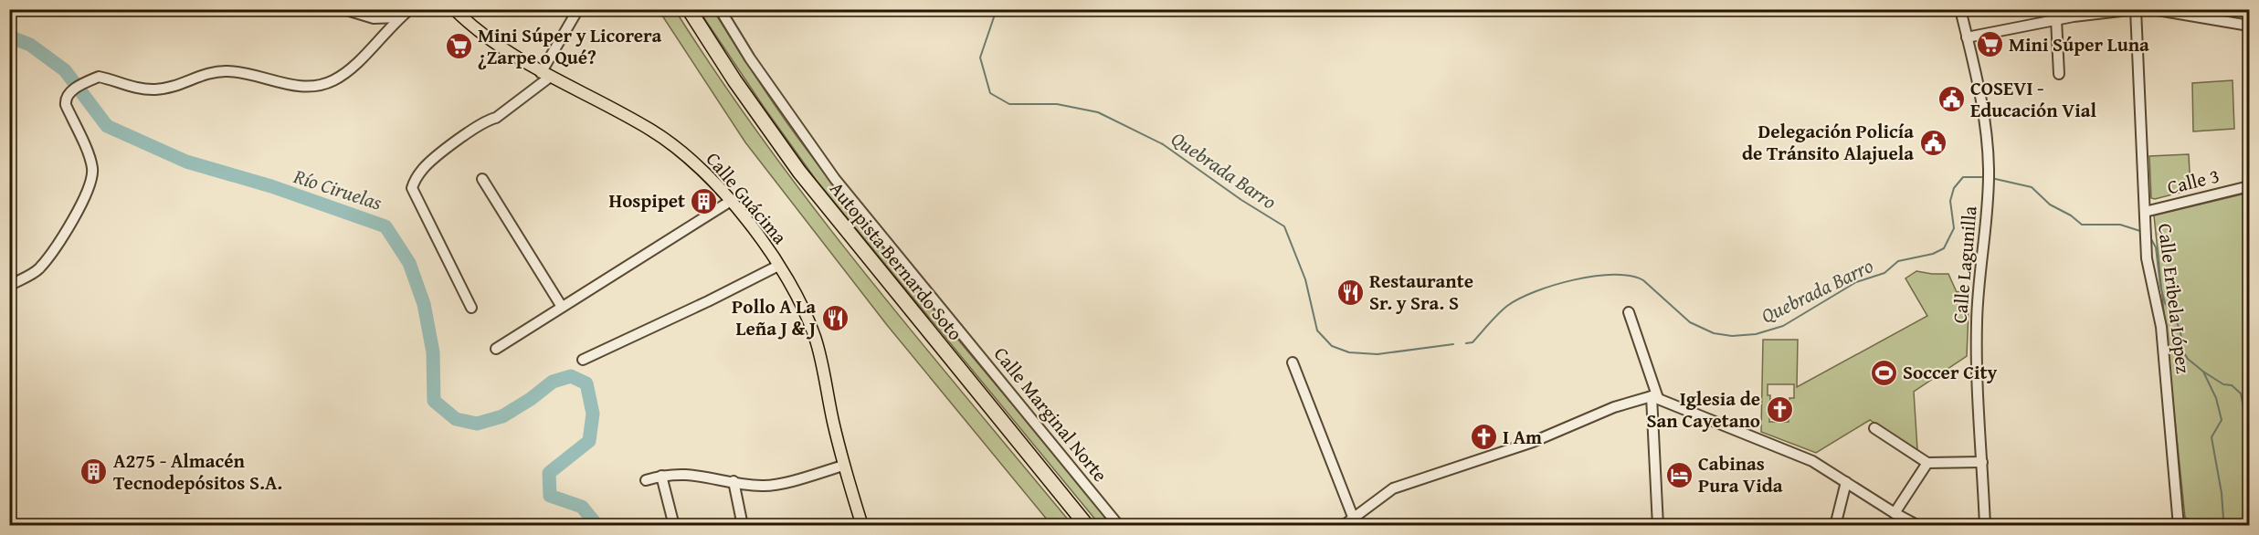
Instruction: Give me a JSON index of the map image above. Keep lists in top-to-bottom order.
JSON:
{
  "streets": {
    "highway": ["Autopista Bernardo Soto"],
    "main road": ["Calle Guácima"],
    "street": [
      "Calle 3",
      "Calle Lagunilla",
      "Calle Eribela López",
      "Calle Marginal Norte"
    ]
  },
  "crossings": [
    ["Calle 3", "Calle Eribela López"]
  ],
  "water": ["Quebrada Barro", "Río Ciruelas"],
  "places": {
    "supermarket": ["Mini Súper Luna", "Mini Súper y Licorera ¿Zarpe o Qué?"],
    "public building": ["COSEVI - Educación Vial", "Delegación Policía de Tránsito Alajuela"],
    "building": ["Hospipet", "A275 - Almacén Tecnodepósitos S.A."],
    "restaurant": ["Restaurante Sr. y Sra. S", "Pollo A La Leña J & J"],
    "sports": ["Soccer City"],
    "church": ["Iglesia de San Cayetano", "I Am"],
    "hotel": ["Cabinas Pura Vida"]
  }
}
